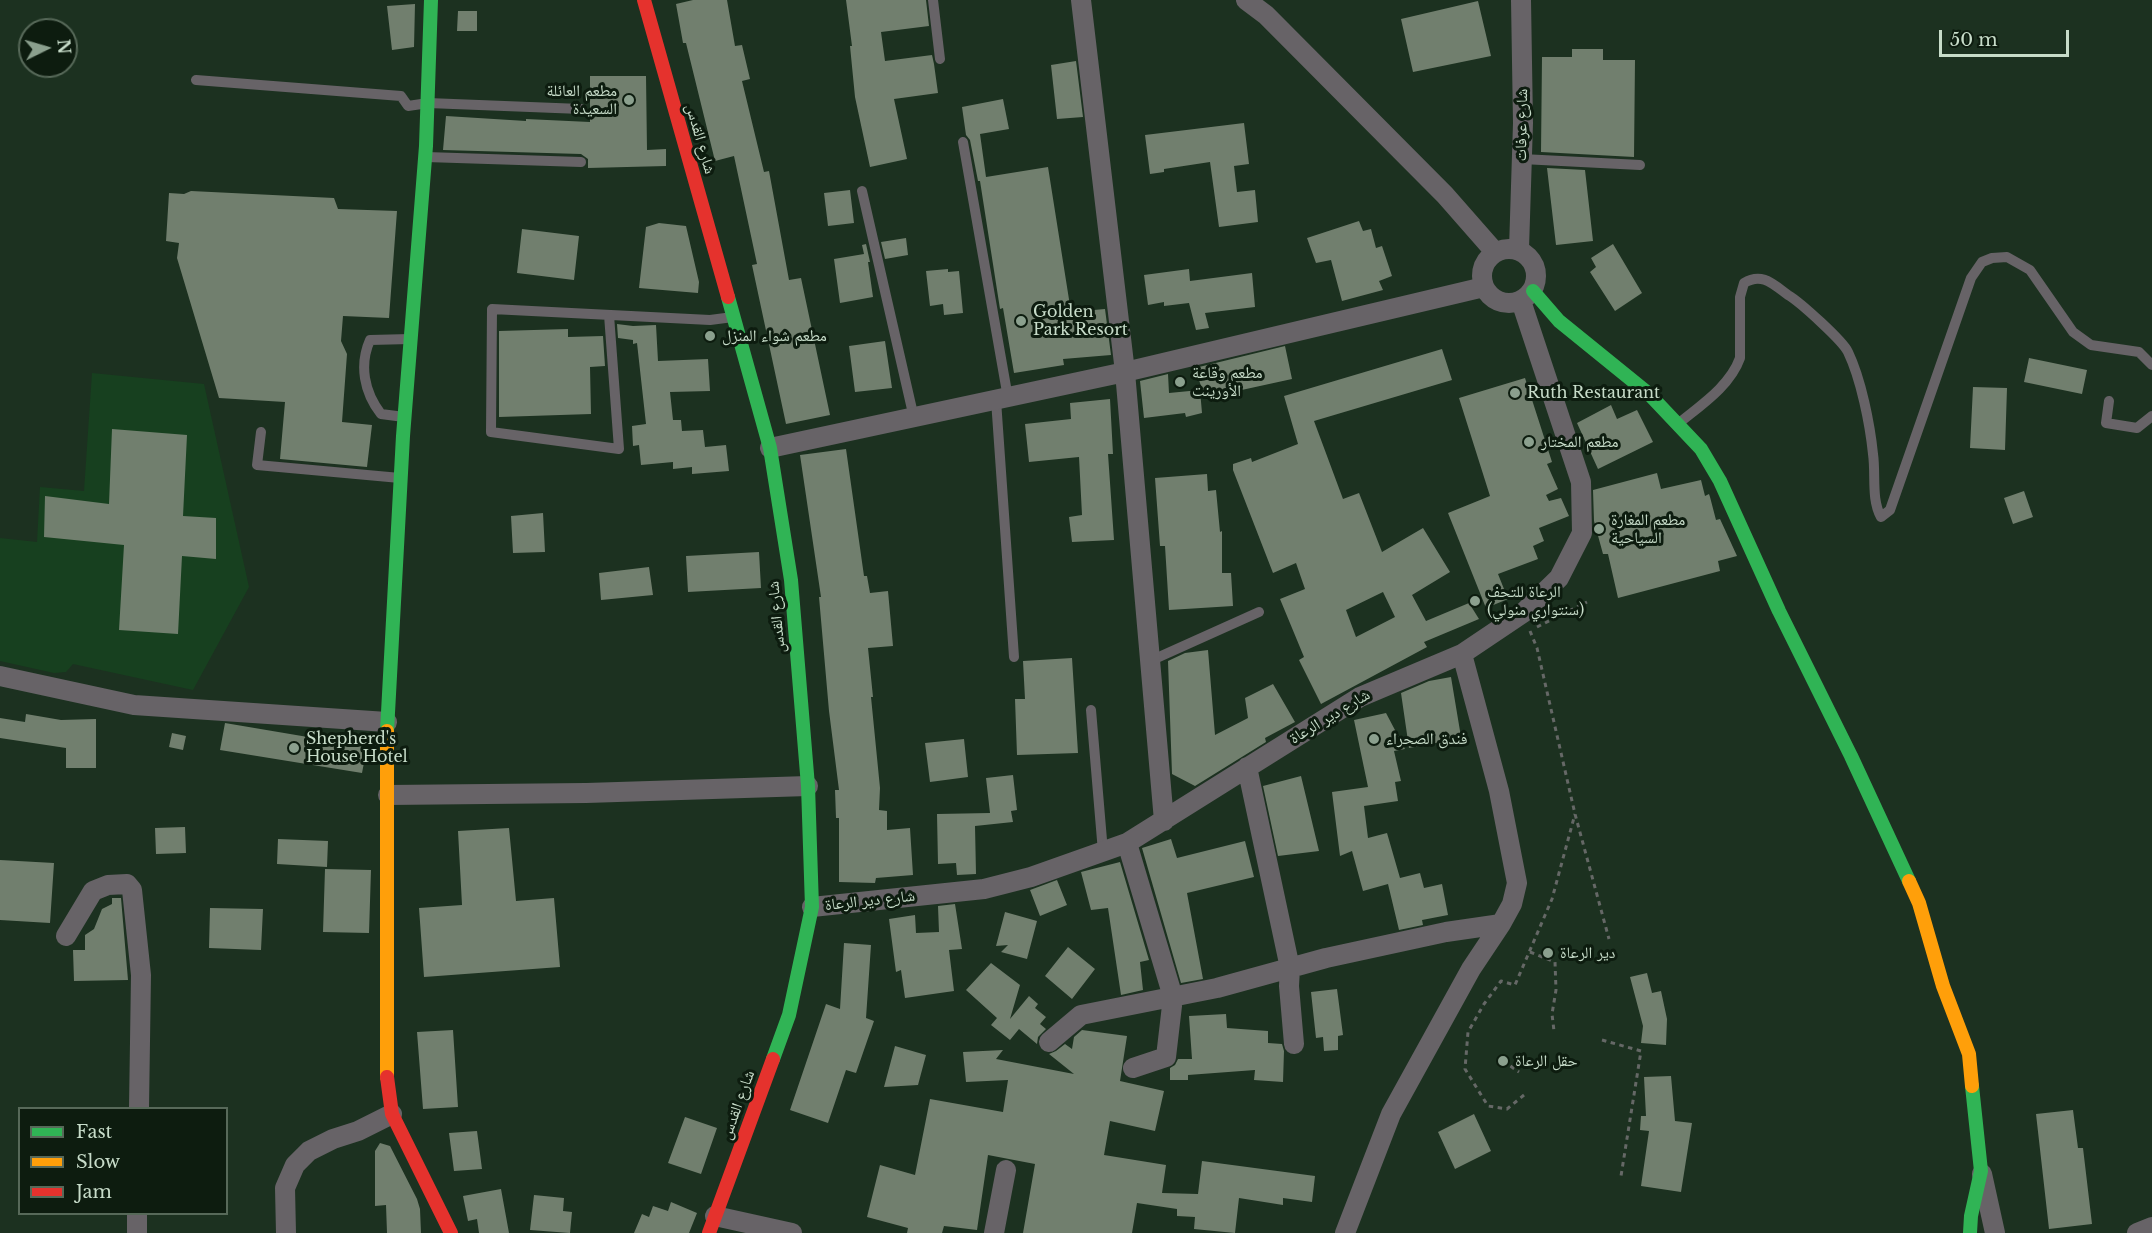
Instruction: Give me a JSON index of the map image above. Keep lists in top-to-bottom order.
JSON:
{
  "streets": {
    "street": ["شارع عرفات", "شارع القدس", "شارع دير الرعاة"]
  },
  "crossings": [
    ["شارع عرفات", "شارع دير الرعاة"],
    ["شارع القدس", "شارع دير الرعاة"]
  ],
  "places": [
    "مطعم العائلة السعيدة",
    "Golden Park Resort",
    "مطعم شواء المنزل",
    "مطعم وقاعة الأورينت",
    "Ruth Restaurant",
    "مطعم المختار",
    "مطعم المغارة السياحية",
    "الرعاة للتحف (سنتواري منولي)",
    "فندق الصحراء",
    "Shepherd's House Hotel",
    "دير الرعاة",
    "حقل الرعاة"
  ],
  "legend": ["Fast", "Slow", "Jam"],
  "scale_bar": "50 m",
  "north": "right"
}
